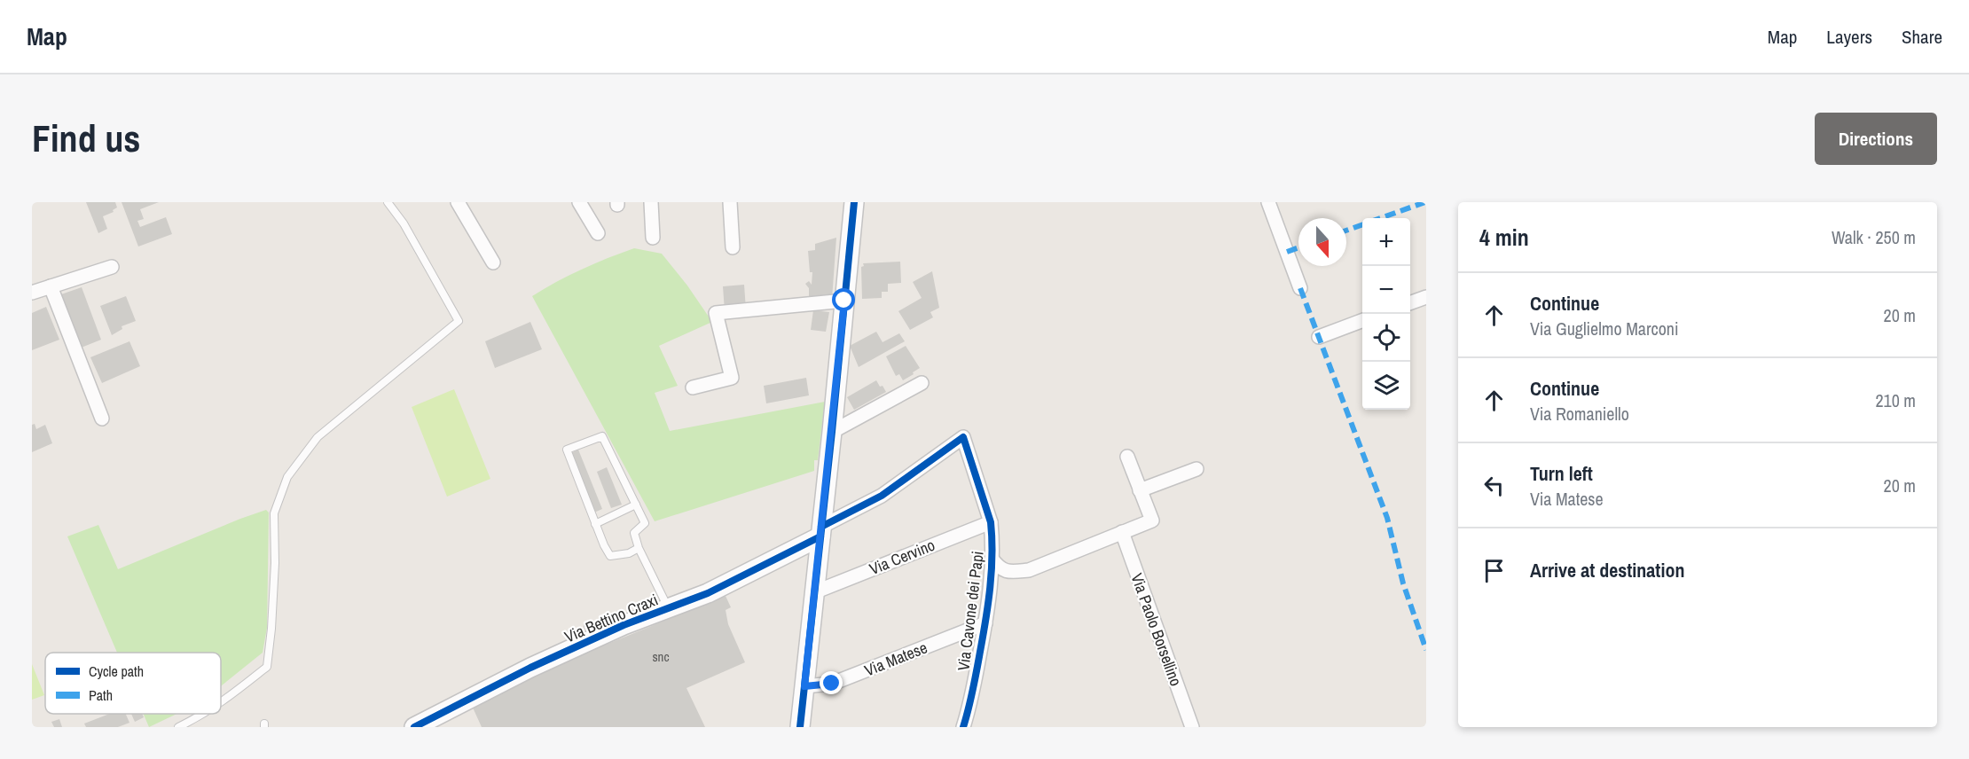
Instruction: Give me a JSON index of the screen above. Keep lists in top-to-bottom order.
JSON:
{
  "streets": {
    "street": [
      "Via Cervino",
      "Via Cavone dei Papi",
      "Via Bettino Craxi",
      "Via Paolo Borsellino",
      "Via Matese"
    ]
  },
  "crossings": [
    ["Via Cervino", "Via Cavone dei Papi"],
    ["Via Cavone dei Papi", "Via Bettino Craxi"],
    ["Via Cavone dei Papi", "Via Matese"]
  ],
  "house_numbers": ["snc"],
  "legend": ["Cycle path", "Path"],
  "north": "bottom",
  "page": {
    "header": "Map",
    "nav": ["Map", "Layers", "Share"],
    "buttons": "Directions",
    "title": "Find us",
    "heading": ["4 min", "Walk · 250 m"],
    "map_buttons": ["+", "−"],
    "list": [
      ["Continue", "Via Guglielmo Marconi", "20 m"],
      ["Continue", "Via Romaniello", "210 m"],
      ["Turn left", "Via Matese", "20 m"],
      "Arrive at destination"
    ]
  }
}
